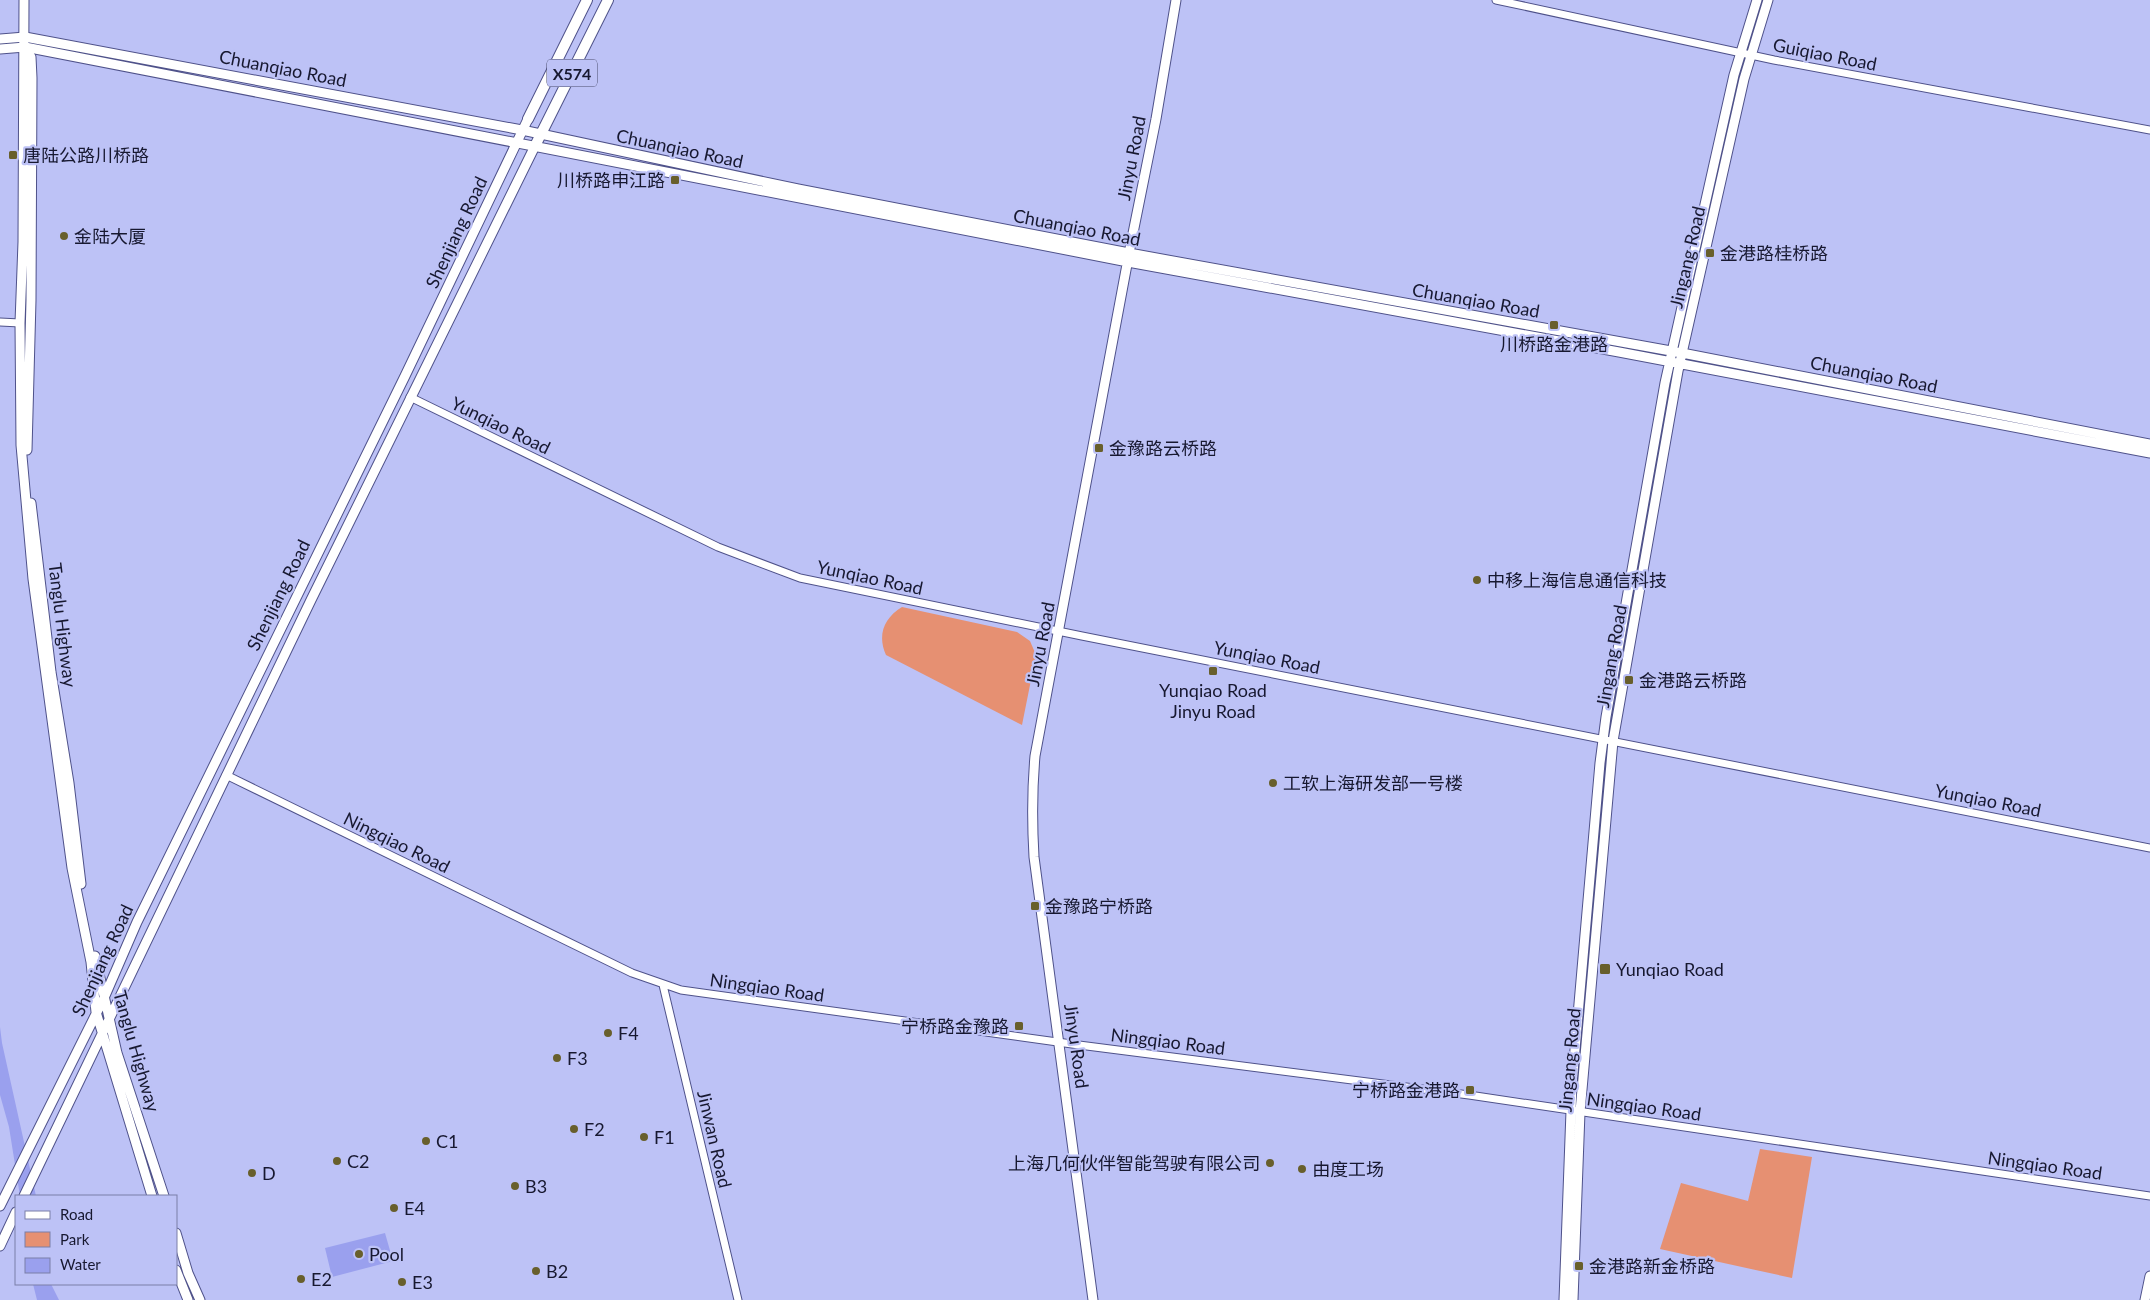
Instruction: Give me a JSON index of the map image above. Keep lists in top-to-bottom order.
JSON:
{
  "streets": {
    "main road": ["X574", "Shenjiang Road"],
    "street": [
      "Guiqiao Road",
      "Chuanqiao Road",
      "Jinyu Road",
      "Jingang Road",
      "Yunqiao Road",
      "Tanglu Highway",
      "Ningqiao Road",
      "Jinwan Road"
    ]
  },
  "crossings": [
    ["Guiqiao Road", "Jingang Road"],
    ["Chuanqiao Road", "Jinyu Road"],
    ["Chuanqiao Road", "Shenjiang Road"],
    ["Chuanqiao Road", "Jingang Road"],
    ["Chuanqiao Road", "Tanglu Highway"],
    ["Jinyu Road", "Yunqiao Road"],
    ["Jinyu Road", "Ningqiao Road"],
    ["Shenjiang Road", "Yunqiao Road"],
    ["Shenjiang Road", "Tanglu Highway"],
    ["Shenjiang Road", "Ningqiao Road"],
    ["Jingang Road", "Yunqiao Road"],
    ["Jingang Road", "Ningqiao Road"],
    ["Ningqiao Road", "Jinwan Road"]
  ],
  "places": {
    "transit": [
      "唐陆公路川桥路",
      "川桥路申江路",
      "金港路桂桥路",
      "川桥路金港路",
      "金豫路云桥路",
      "Yunqiao Road Jinyu Road",
      "金港路云桥路",
      "金豫路宁桥路",
      "Yunqiao Road",
      "宁桥路金豫路",
      "宁桥路金港路",
      "金港路新金桥路"
    ],
    "other": [
      "金陆大厦",
      "中移上海信息通信科技",
      "工软上海研发部一号楼",
      "F4",
      "F3",
      "F2",
      "F1",
      "C1",
      "C2",
      "上海几何伙伴智能驾驶有限公司",
      "由度工场",
      "D",
      "B3",
      "E4",
      "Pool",
      "B2",
      "E2",
      "E3"
    ]
  },
  "legend": ["Road", "Park", "Water"]
}
